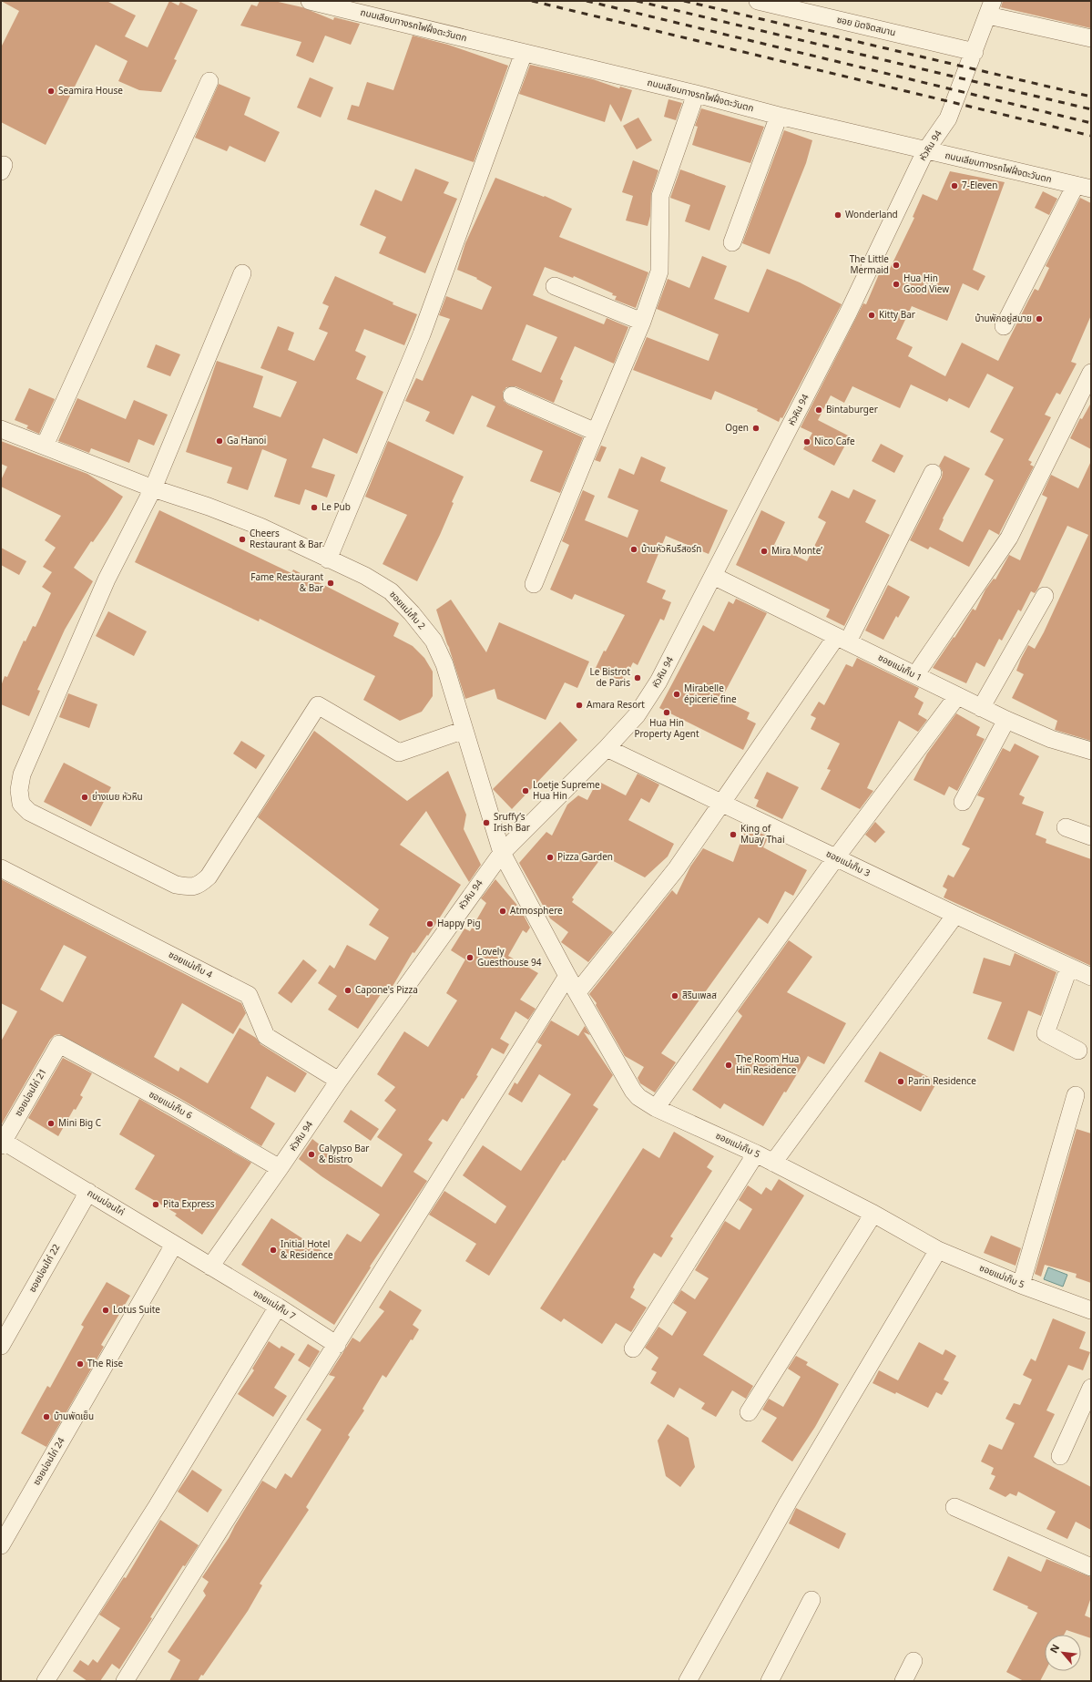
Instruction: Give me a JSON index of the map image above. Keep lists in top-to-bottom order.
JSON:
{
  "streets": {
    "street": [
      "ถนนเลียบทางรถไฟฝั่งตะวันตก",
      "ซอย มิตจิตสมาน",
      "หัวหิน 94",
      "ซอยแม่เก็บ 2",
      "ซอยแม่เก็บ 1",
      "ซอยแม่เก็บ 3",
      "ซอยแม่เก็บ 4",
      "ซอยบ่อนไก่ 21",
      "ซอยแม่เก็บ 6",
      "ซอยแม่เก็บ 5",
      "ถนนบ่อนไก่",
      "ซอยบ่อนไก่ 22",
      "ซอยแม่เก็บ 7",
      "ซอยบ่อนไก่ 24"
    ]
  },
  "crossings": [
    ["ถนนเลียบทางรถไฟฝั่งตะวันตก", "หัวหิน 94"],
    ["ซอย มิตจิตสมาน", "หัวหิน 94"],
    ["หัวหิน 94", "ซอยแม่เก็บ 2"],
    ["หัวหิน 94", "ซอยแม่เก็บ 1"],
    ["หัวหิน 94", "ซอยแม่เก็บ 3"],
    ["หัวหิน 94", "ซอยแม่เก็บ 4"],
    ["หัวหิน 94", "ซอยแม่เก็บ 6"],
    ["หัวหิน 94", "ซอยแม่เก็บ 5"],
    ["หัวหิน 94", "ถนนบ่อนไก่"],
    ["หัวหิน 94", "ซอยแม่เก็บ 7"],
    ["ซอยแม่เก็บ 2", "ซอยแม่เก็บ 5"],
    ["ซอยบ่อนไก่ 21", "ซอยแม่เก็บ 6"],
    ["ซอยบ่อนไก่ 21", "ถนนบ่อนไก่"],
    ["ถนนบ่อนไก่", "ซอยบ่อนไก่ 22"],
    ["ถนนบ่อนไก่", "ซอยแม่เก็บ 7"],
    ["ถนนบ่อนไก่", "ซอยบ่อนไก่ 24"]
  ],
  "places": [
    "Seamira House",
    "7-Eleven",
    "Wonderland",
    "The Little Mermaid",
    "Hua Hin Good View",
    "Kitty Bar",
    "บ้านพักอยู่สบาย",
    "Bintaburger",
    "Ogen",
    "Ga Hanoi",
    "Nico Cafe",
    "Le Pub",
    "Cheers Restaurant & Bar",
    "บ้านหัวหินรีสอร์ท",
    "Mira Monte’",
    "Fame Restaurant & Bar",
    "Le Bistrot de Paris",
    "Mirabelle épicerie fine",
    "Amara Resort",
    "Hua Hin Property Agent",
    "Loetje Supreme Hua Hin",
    "ย่างเนย หัวหิน",
    "Sruffy’s Irish Bar",
    "King of Muay Thai",
    "Pizza Garden",
    "Atmosphere",
    "Happy Pig",
    "Lovely Guesthouse 94",
    "Capone's Pizza",
    "สิรินเพลส",
    "The Room Hua Hin Residence",
    "Parin Residence",
    "Mini Big C",
    "Calypso Bar & Bistro",
    "Pita Express",
    "Initial Hotel & Residence",
    "Lotus Suite",
    "The Rise",
    "บ้านพัดเย็น"
  ],
  "north": "top left"
}
